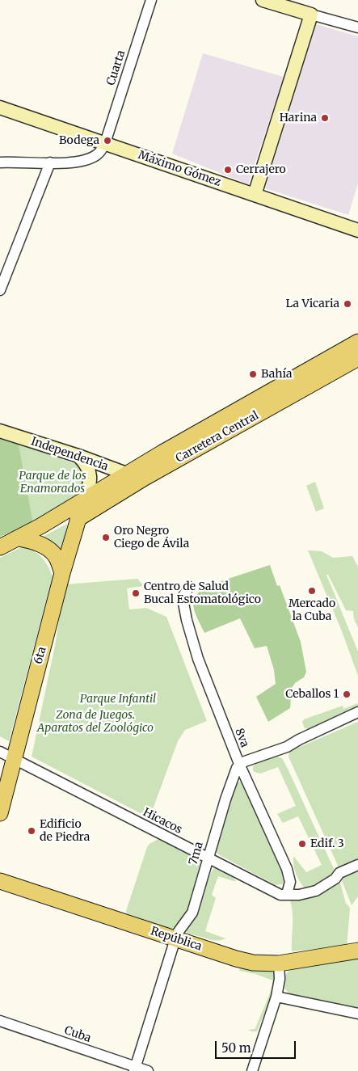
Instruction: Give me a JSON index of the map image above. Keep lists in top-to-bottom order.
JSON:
{
  "streets": {
    "main road": ["Carretera Central", "6ta", "República"],
    "street": [
      "Cuarta",
      "Máximo Gómez",
      "Independencia",
      "8va",
      "Hicacos",
      "7ma",
      "Cuba"
    ]
  },
  "crossings": [
    ["Cuarta", "Máximo Gómez"],
    ["Carretera Central", "Independencia"],
    ["Carretera Central", "6ta"],
    ["6ta", "Hicacos"],
    ["8va", "Hicacos"],
    ["8va", "7ma"],
    ["Hicacos", "7ma"],
    ["7ma", "República"],
    ["7ma", "Cuba"]
  ],
  "parks": ["Parque de los Enamorados", "Parque Infantil", "Zona de Juegos. Aparatos del Zoológico"],
  "places": [
    "Harina",
    "Bodega",
    "Cerrajero",
    "La Vicaria",
    "Bahía",
    "Oro Negro Ciego de Ávila",
    "Mercado la Cuba",
    "Centro de Salud Bucal Estomatológico",
    "Ceballos 1",
    "Edificio de Piedra",
    "Edif. 3"
  ],
  "scale_bar": "50 m"
}
